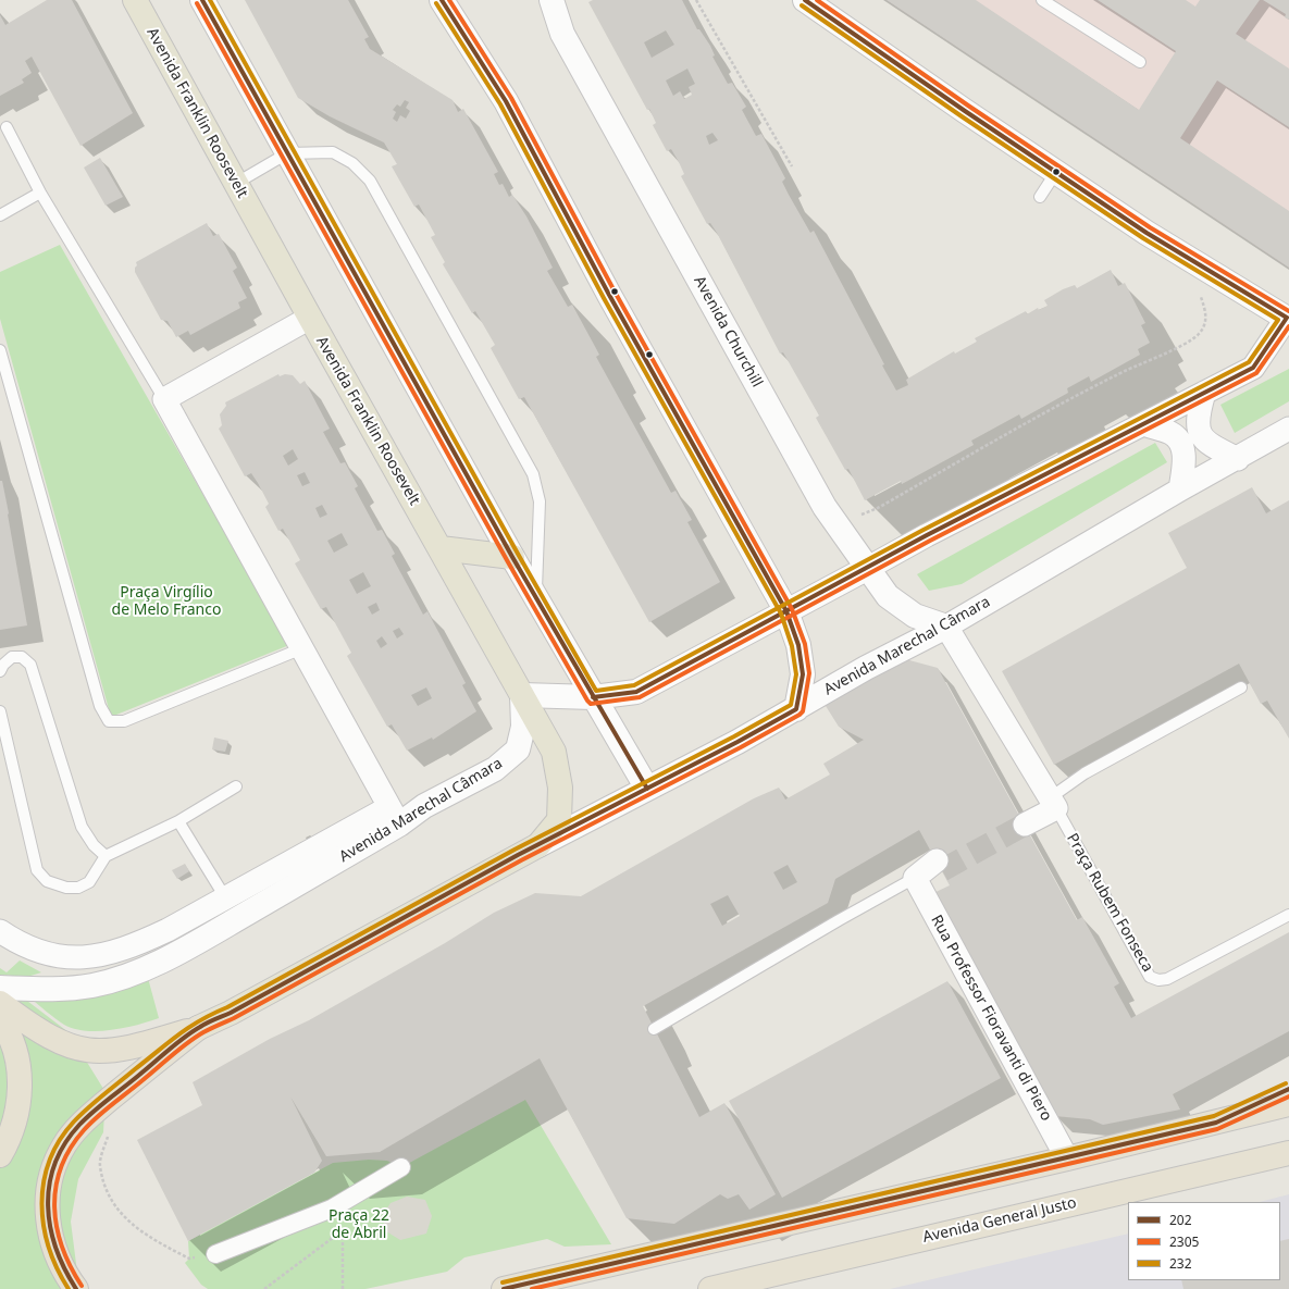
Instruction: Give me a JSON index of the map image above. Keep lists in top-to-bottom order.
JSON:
{
  "streets": {
    "highway": ["Avenida General Justo"],
    "main road": ["Avenida Franklin Roosevelt", "Avenida Marechal Câmara"],
    "street": ["Avenida Churchill", "Rua Professor Fioravanti di Piero"],
    "lane": ["Praça Rubem Fonseca"]
  },
  "crossings": [
    ["Avenida Franklin Roosevelt", "Avenida Marechal Câmara"],
    ["Avenida Churchill", "Avenida Marechal Câmara"]
  ],
  "parks": ["Praça Virgílio de Melo Franco", "Praça 22 de Abril"],
  "lines": ["transit line 202", "transit line 2305", "transit line 232"],
  "legend": ["202", "2305", "232"]
}
